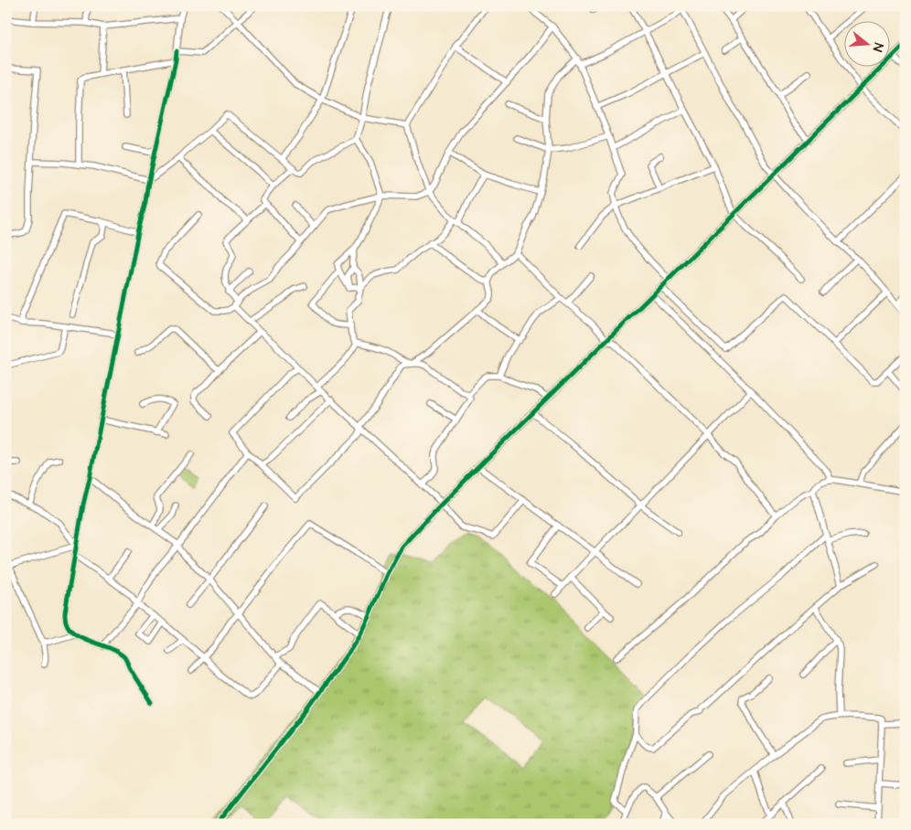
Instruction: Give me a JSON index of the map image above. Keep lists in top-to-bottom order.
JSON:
{
  "north": "right"
}
